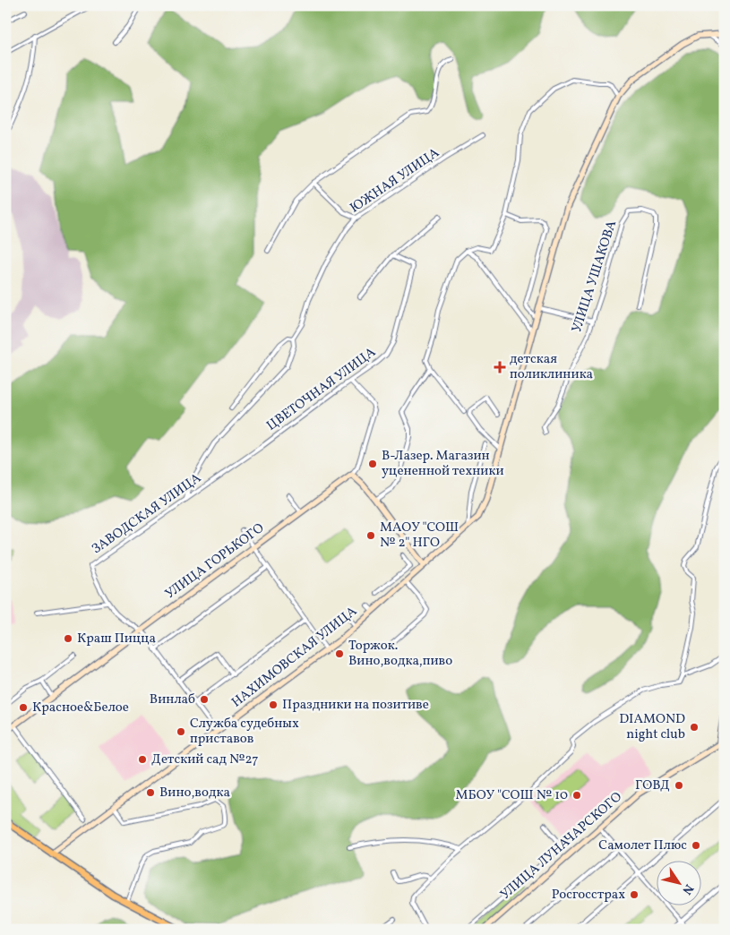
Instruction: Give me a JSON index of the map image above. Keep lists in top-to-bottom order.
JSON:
{
  "streets": {
    "main road": ["УЛИЦА ГОРЬКОГО", "НАХИМОВСКАЯ УЛИЦА", "УЛИЦА ЛУНАЧАРСКОГО"],
    "street": [
      "ЮЖНАЯ УЛИЦА",
      "УЛИЦА УШАКОВА",
      "ЦВЕТОЧНАЯ УЛИЦА",
      "ЗАВОДСКАЯ УЛИЦА"
    ]
  },
  "crossings": [
    ["ЮЖНАЯ УЛИЦА", "ЗАВОДСКАЯ УЛИЦА"],
    ["ЦВЕТОЧНАЯ УЛИЦА", "ЗАВОДСКАЯ УЛИЦА"],
    ["ЦВЕТОЧНАЯ УЛИЦА", "УЛИЦА ГОРЬКОГО"],
    ["ЗАВОДСКАЯ УЛИЦА", "УЛИЦА ГОРЬКОГО"]
  ],
  "places": {
    "health": ["детская поликлиника"],
    "other": [
      "В-Лазер. Магазин уцененной техники",
      "МАОУ \"СОШ № 2\" НГО",
      "Краш Пицца",
      "Торжок. Вино,водка,пиво",
      "Винлаб",
      "Праздники на позитиве",
      "Красное&Белое",
      "DIAMOND night club",
      "Служба судебных приставов",
      "Детский сад №27",
      "ГОВД",
      "Вино,водка",
      "МБОУ \"СОШ № 10",
      "Самолет Плюс",
      "Росгосстрах"
    ]
  },
  "north": "bottom right"
}
